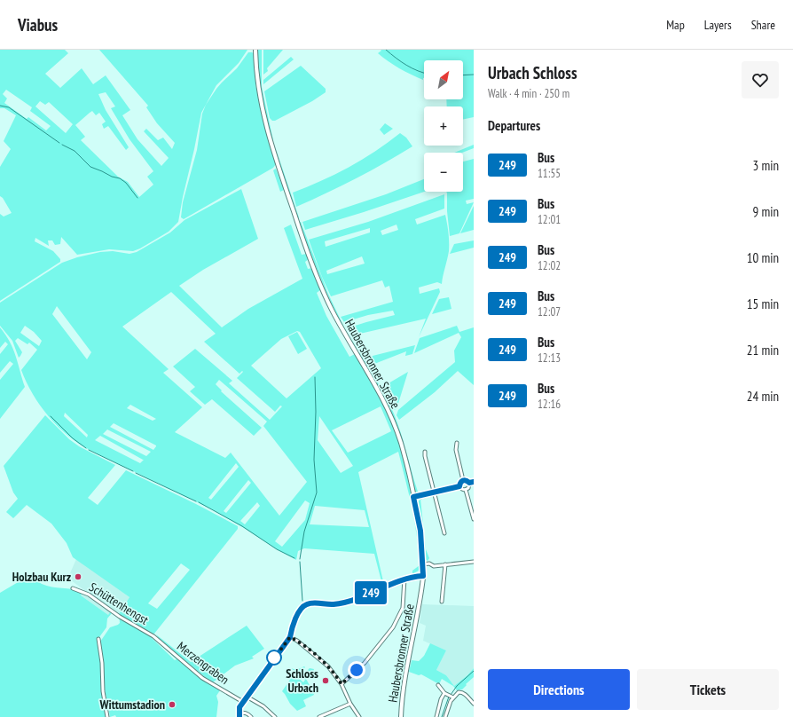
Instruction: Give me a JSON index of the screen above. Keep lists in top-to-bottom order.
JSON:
{
  "streets": {
    "street": ["Haubersbronner Straße", "Schüttenhengst", "Merzengraben"]
  },
  "crossings": [
    ["Schüttenhengst", "Merzengraben"]
  ],
  "places": ["Holzbau Kurz", "Schloss Urbach", "Wittumstadion"],
  "lines": ["bus line 249"],
  "north": "top right",
  "page": {
    "header": "Viabus",
    "nav": ["Map", "Layers", "Share"],
    "on_map": "249",
    "heading": [
      ["Urbach Schloss", "Walk · 4 min · 250 m"],
      "Departures"
    ],
    "map_buttons": ["+", "−"],
    "list": [
      {
        "mark": "249",
        "name": "Bus",
        "note": "11:55",
        "value": "3 min"
      },
      {
        "mark": "249",
        "name": "Bus",
        "note": "12:01",
        "value": "9 min"
      },
      {
        "mark": "249",
        "name": "Bus",
        "note": "12:02",
        "value": "10 min"
      },
      {
        "mark": "249",
        "name": "Bus",
        "note": "12:07",
        "value": "15 min"
      },
      {
        "mark": "249",
        "name": "Bus",
        "note": "12:13",
        "value": "21 min"
      },
      {
        "mark": "249",
        "name": "Bus",
        "note": "12:16",
        "value": "24 min"
      }
    ],
    "buttons": ["Directions", "Tickets"]
  }
}
